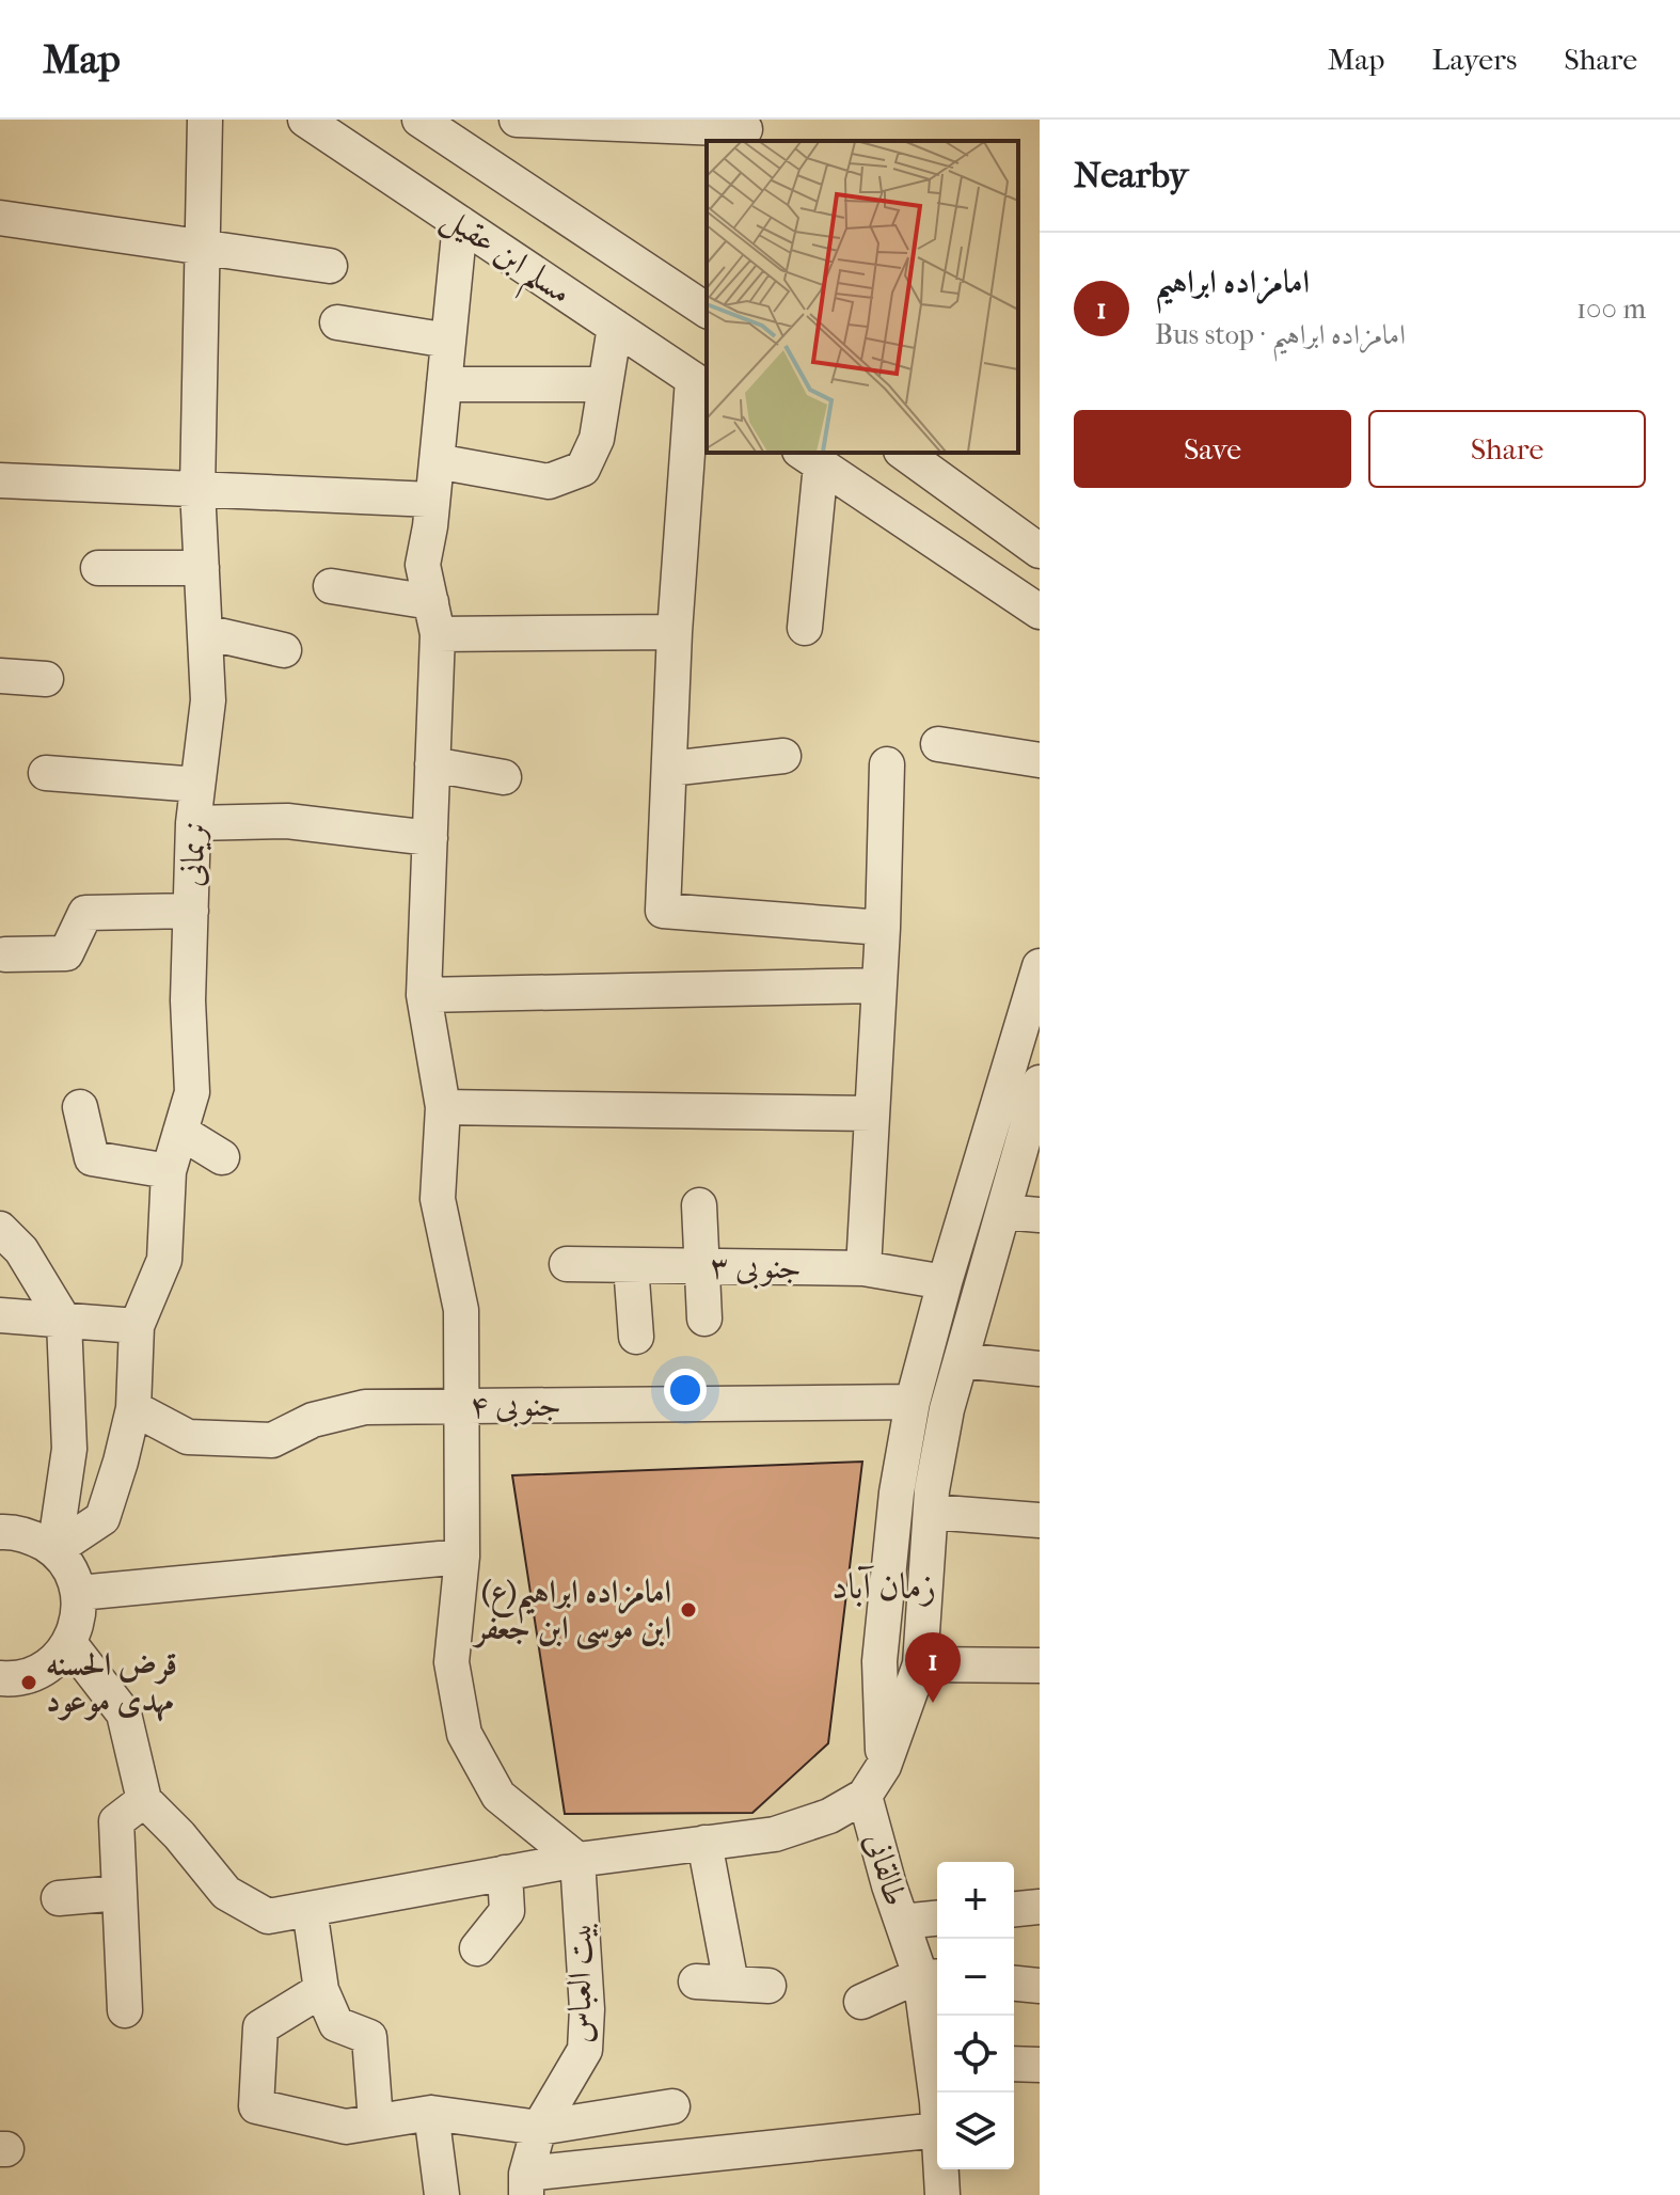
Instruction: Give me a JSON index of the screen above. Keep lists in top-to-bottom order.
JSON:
{
  "streets": {
    "street": [
      "مسلم ابن عقیل",
      "نریمانی",
      "۳ جنوبی",
      "۴ جنوبی",
      "طالقانی",
      "بیت العباس"
    ]
  },
  "crossings": [
    ["نریمانی", "۴ جنوبی"]
  ],
  "districts": ["زمان آباد"],
  "places": ["(ع)امامزاده ابراهیم ابن موسی ابن جعفر", "قرض الحسنه مهدی موعود"],
  "page": {
    "header": "Map",
    "nav": ["Map", "Layers", "Share"],
    "heading": "Nearby",
    "list": [
      {
        "mark": "1",
        "name": "امامزاده ابراهیم",
        "note": "Bus stop · امامزاده ابراهیم",
        "value": "100 m"
      }
    ],
    "buttons": ["Save", "Share"],
    "pins": "1",
    "map_buttons": ["+", "−"]
  }
}
